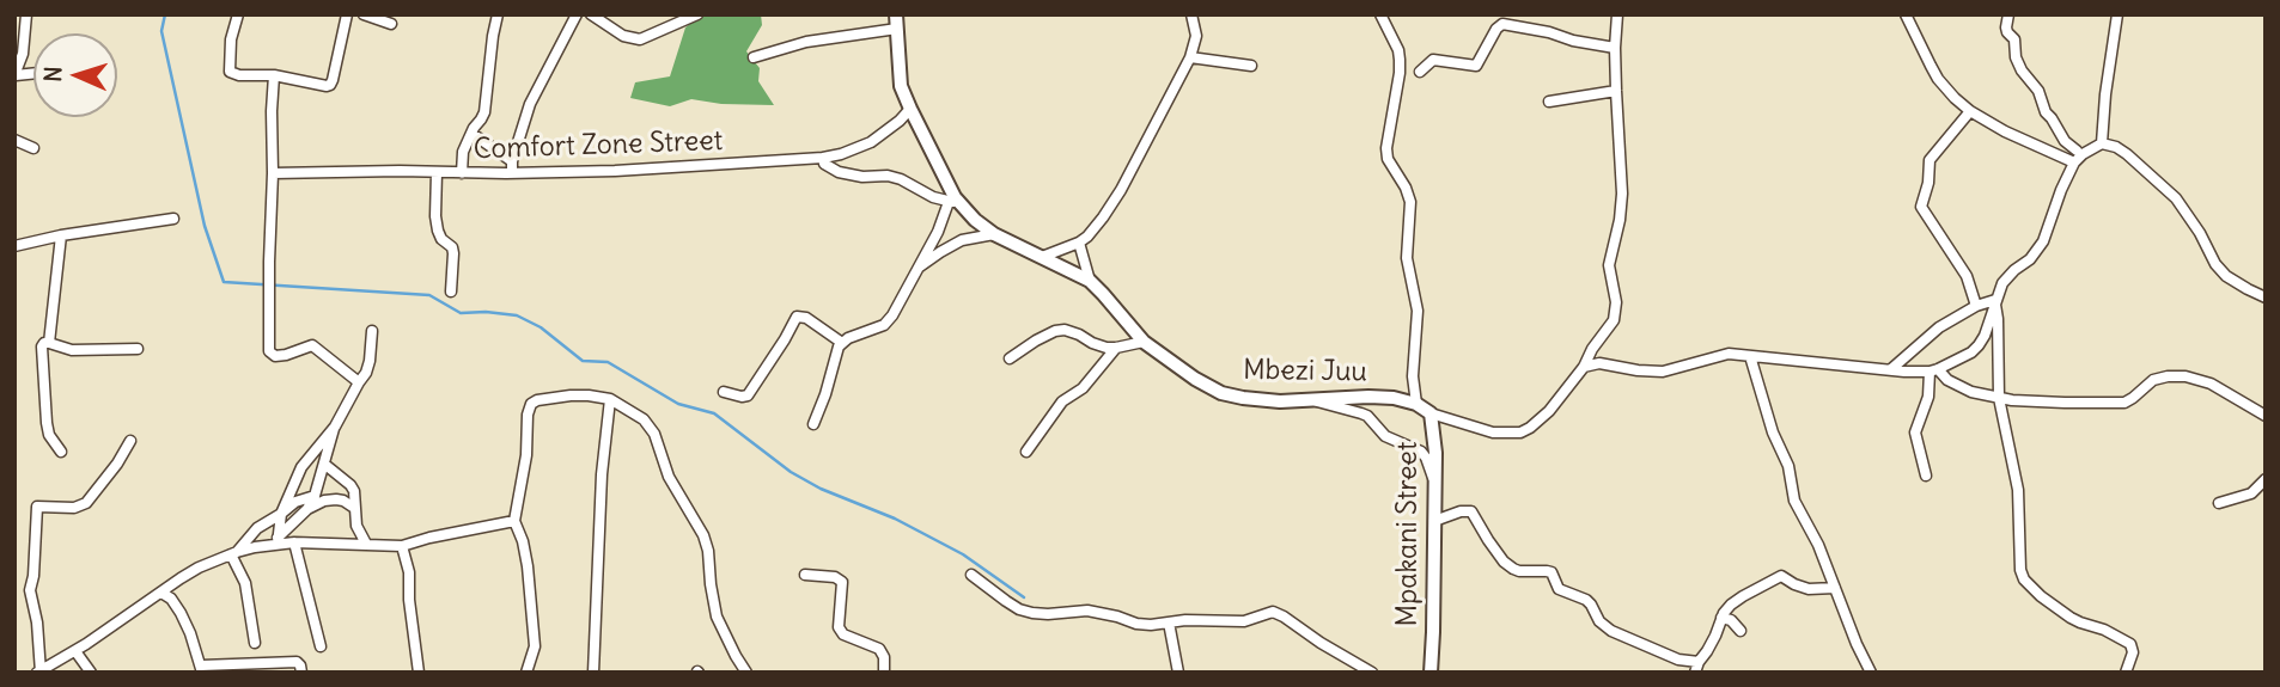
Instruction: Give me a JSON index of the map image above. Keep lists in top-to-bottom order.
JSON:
{
  "streets": {
    "street": ["Comfort Zone Street", "Mbezi Juu", "Mpakani Street"]
  },
  "crossings": [
    ["Comfort Zone Street", "Mbezi Juu"],
    ["Mbezi Juu", "Mpakani Street"]
  ],
  "north": "left"
}
